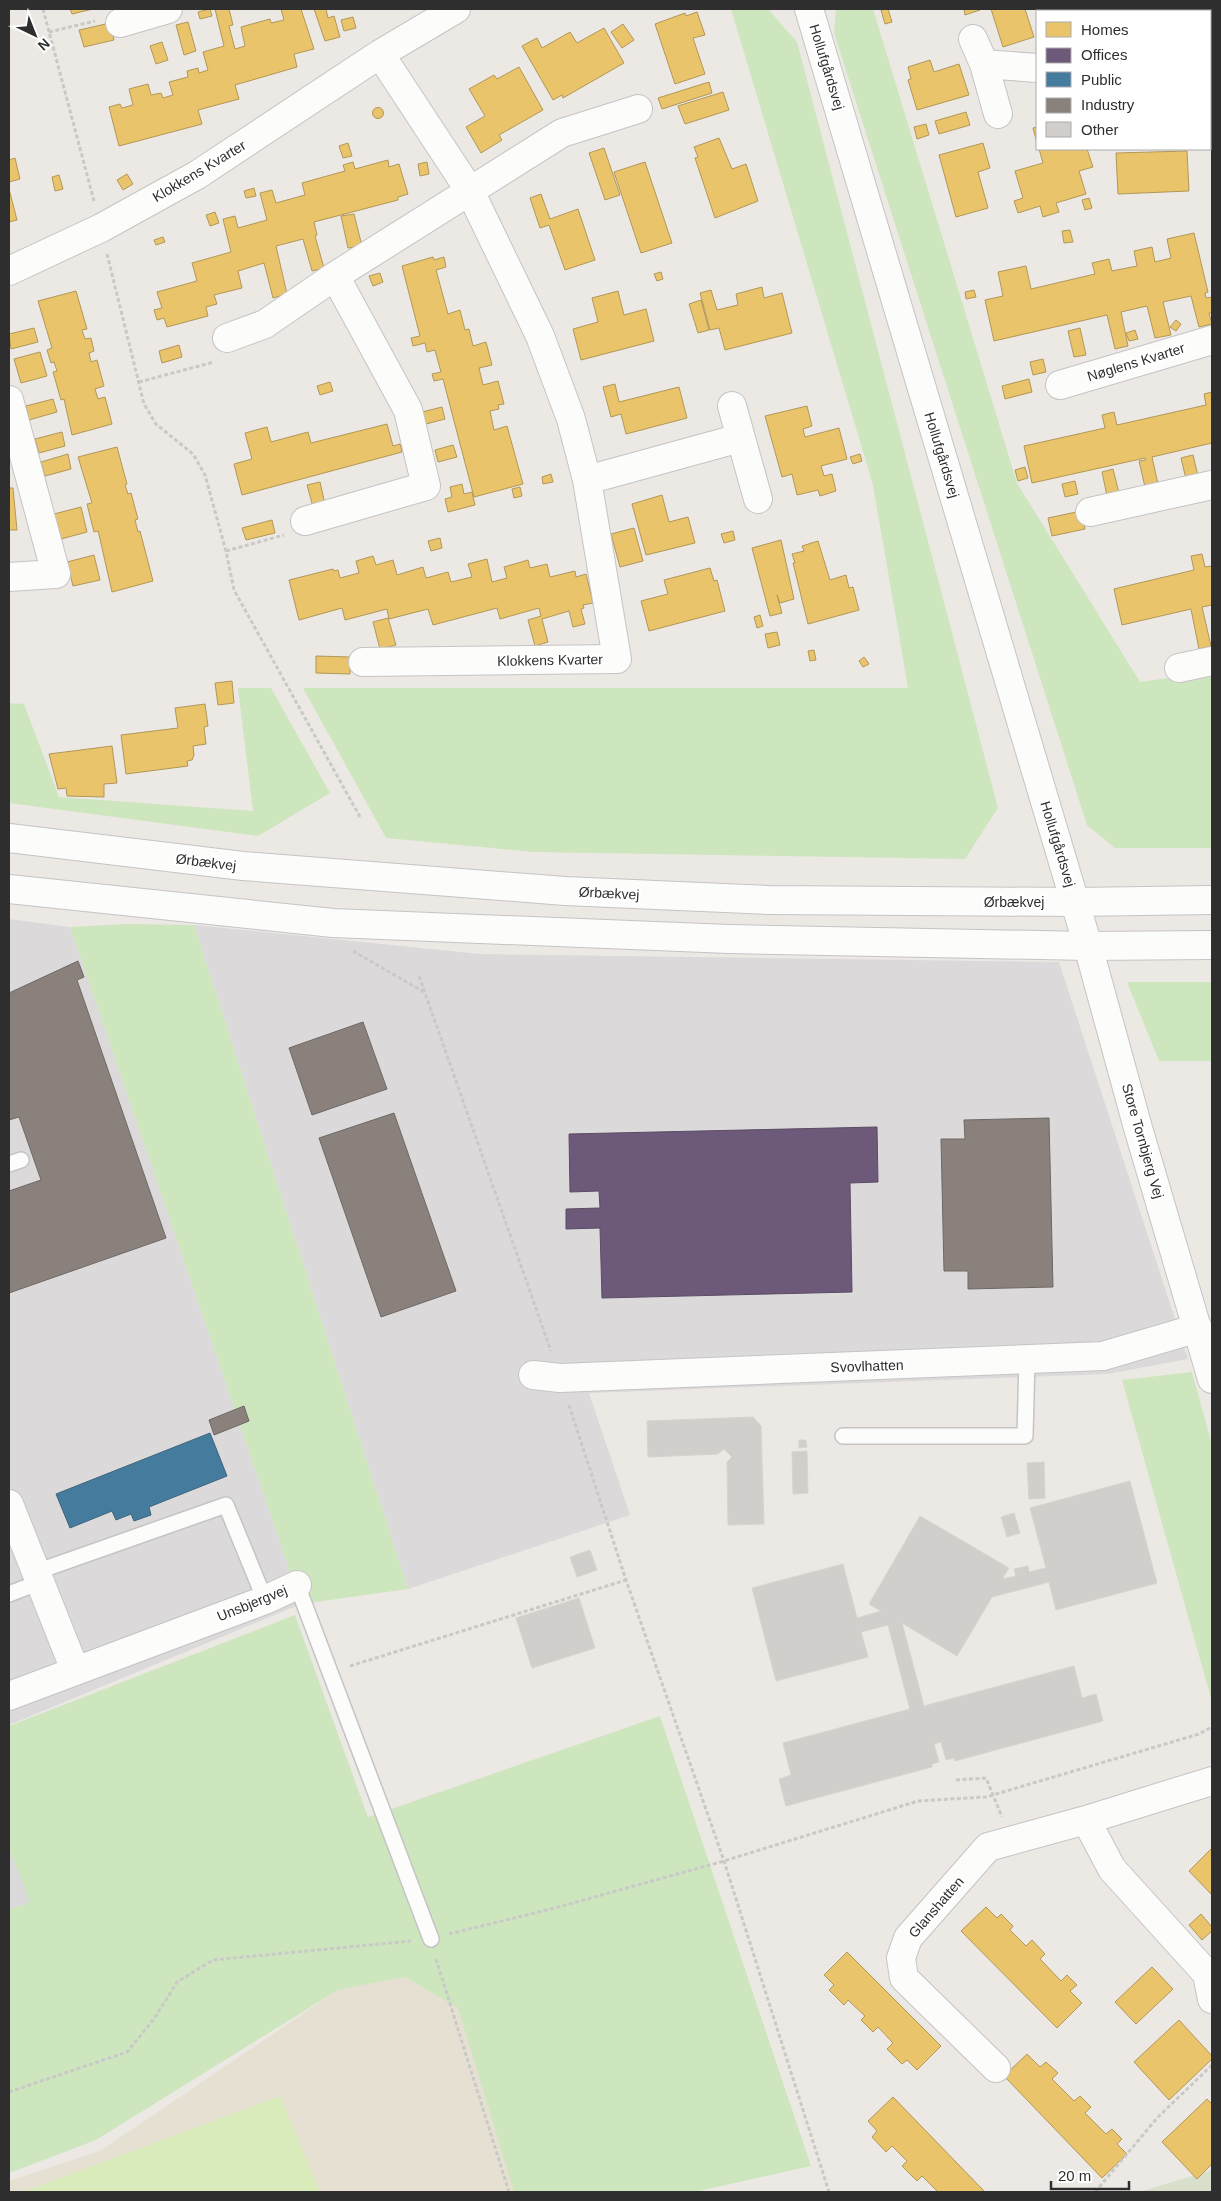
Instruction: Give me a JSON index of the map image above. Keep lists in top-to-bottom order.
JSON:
{
  "streets": {
    "street": [
      "Hollufgårdsvej",
      "Klokkens Kvarter",
      "Nøglens Kvarter",
      "Ørbækvej",
      "Store Tornbjerg Vej",
      "Svovlhatten",
      "Unsbjergvej",
      "Glanshatten"
    ]
  },
  "crossings": [
    ["Hollufgårdsvej", "Ørbækvej"],
    ["Hollufgårdsvej", "Store Tornbjerg Vej"],
    ["Ørbækvej", "Store Tornbjerg Vej"],
    ["Store Tornbjerg Vej", "Svovlhatten"]
  ],
  "legend": [
    "Homes",
    "Offices",
    "Public",
    "Industry",
    "Other"
  ],
  "scale_bar": "20 m",
  "north": "bottom right"
}
